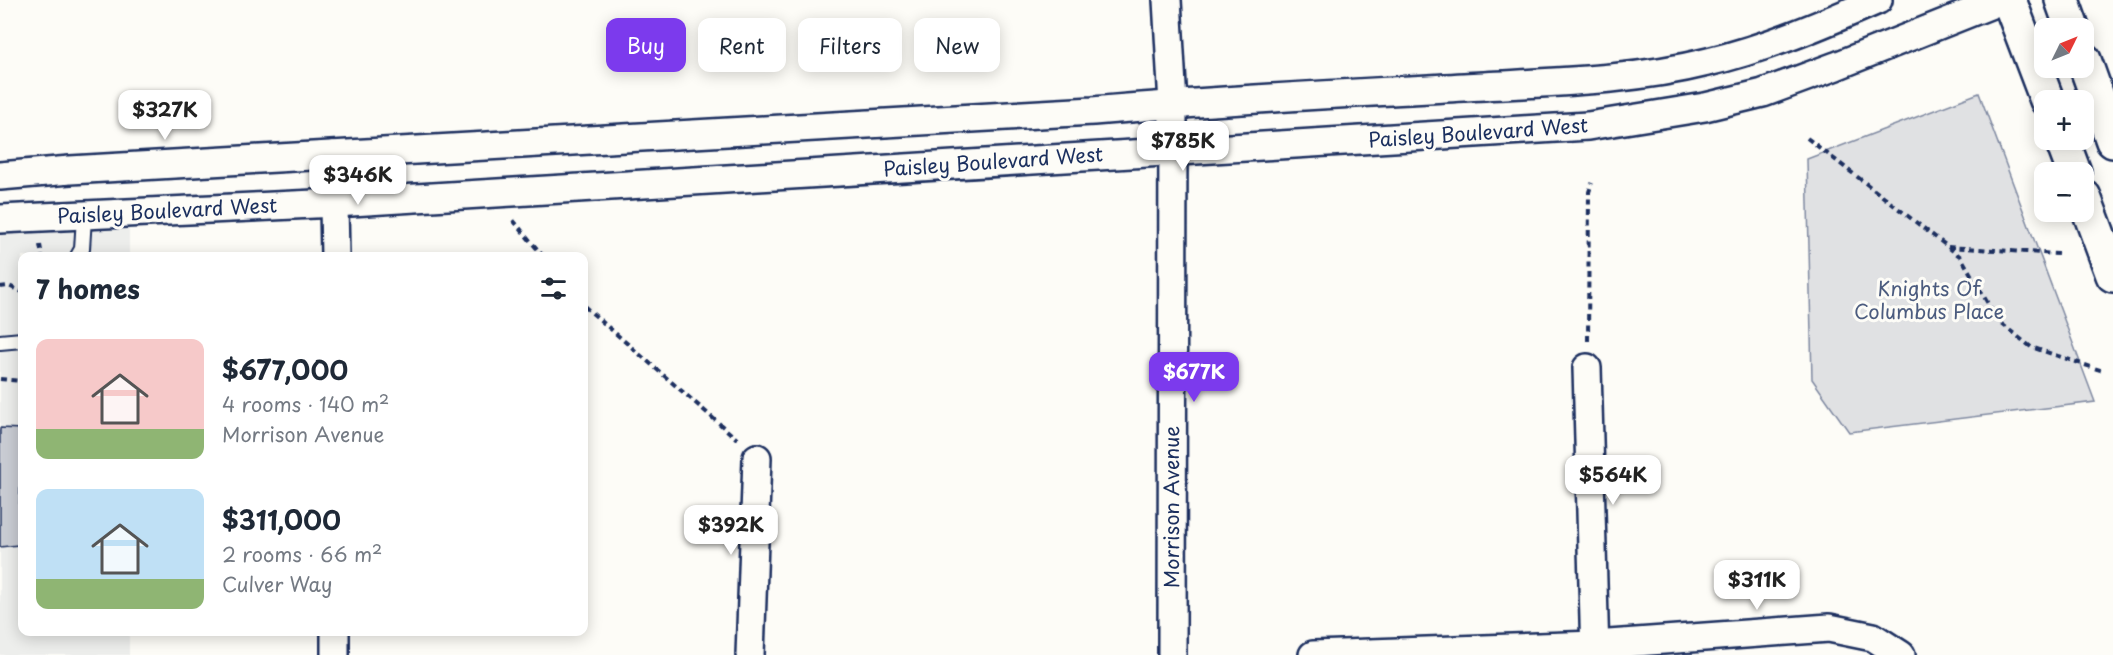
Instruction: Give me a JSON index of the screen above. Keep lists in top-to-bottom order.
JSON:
{
  "streets": {
    "street": ["Paisley Boulevard West", "Morrison Avenue"]
  },
  "crossings": [
    ["Paisley Boulevard West", "Morrison Avenue"]
  ],
  "parks": ["Knights Of Columbus Place"],
  "north": "top right",
  "page": {
    "map_buttons": ["+", "−"],
    "chip": [
      "Buy",
      "Rent",
      "Filters",
      "New"
    ],
    "price": [
      "$327K",
      "$785K",
      "$346K",
      "$677K",
      "$564K",
      "$392K",
      "$311K"
    ],
    "heading": "7 homes",
    "list": [
      {
        "name": "$677,000",
        "note": "4 rooms · 140 m² · Morrison Avenue"
      },
      {
        "name": "$311,000",
        "note": "2 rooms · 66 m² · Culver Way"
      }
    ]
  }
}
